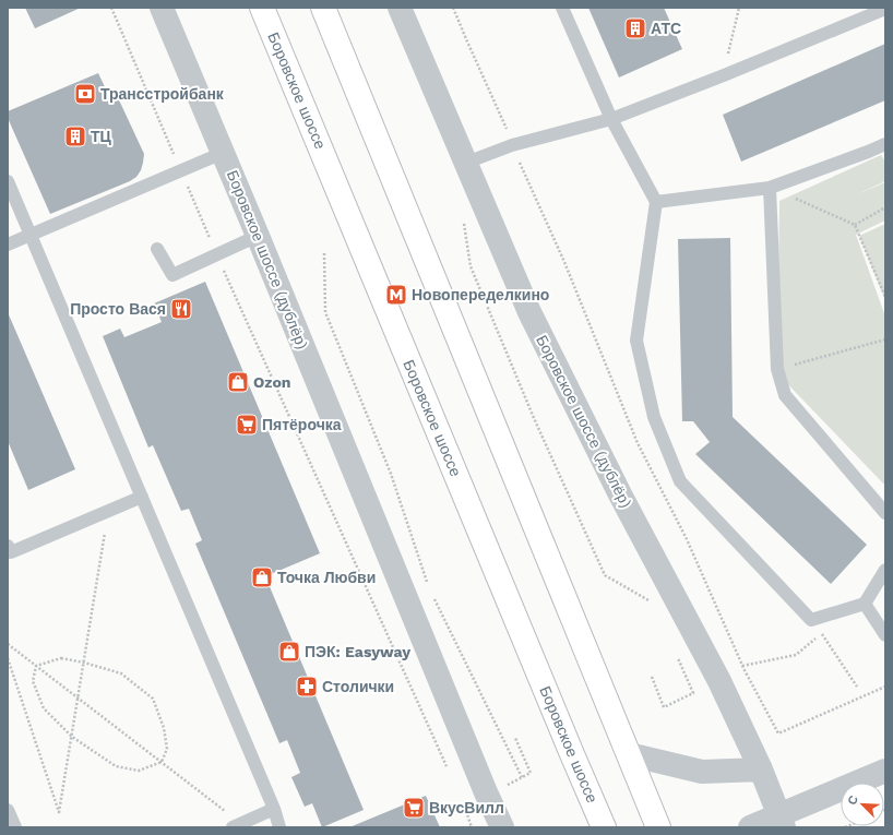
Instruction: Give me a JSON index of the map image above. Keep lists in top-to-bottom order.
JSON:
{
  "streets": {
    "main road": ["Боровское шоссе"],
    "street": ["Боровское шоссе (дублёр)"]
  },
  "places": {
    "building": ["АТС", "ТЦ"],
    "bank": ["Трансстройбанк"],
    "metro station": ["Новопеределкино"],
    "restaurant": ["Просто Вася"],
    "shop": ["Ozon", "Точка Любви", "ПЭК: Easyway"],
    "supermarket": ["Пятёрочка", "ВкусВилл"],
    "pharmacy": ["Столички"]
  },
  "north": "top left"
}
